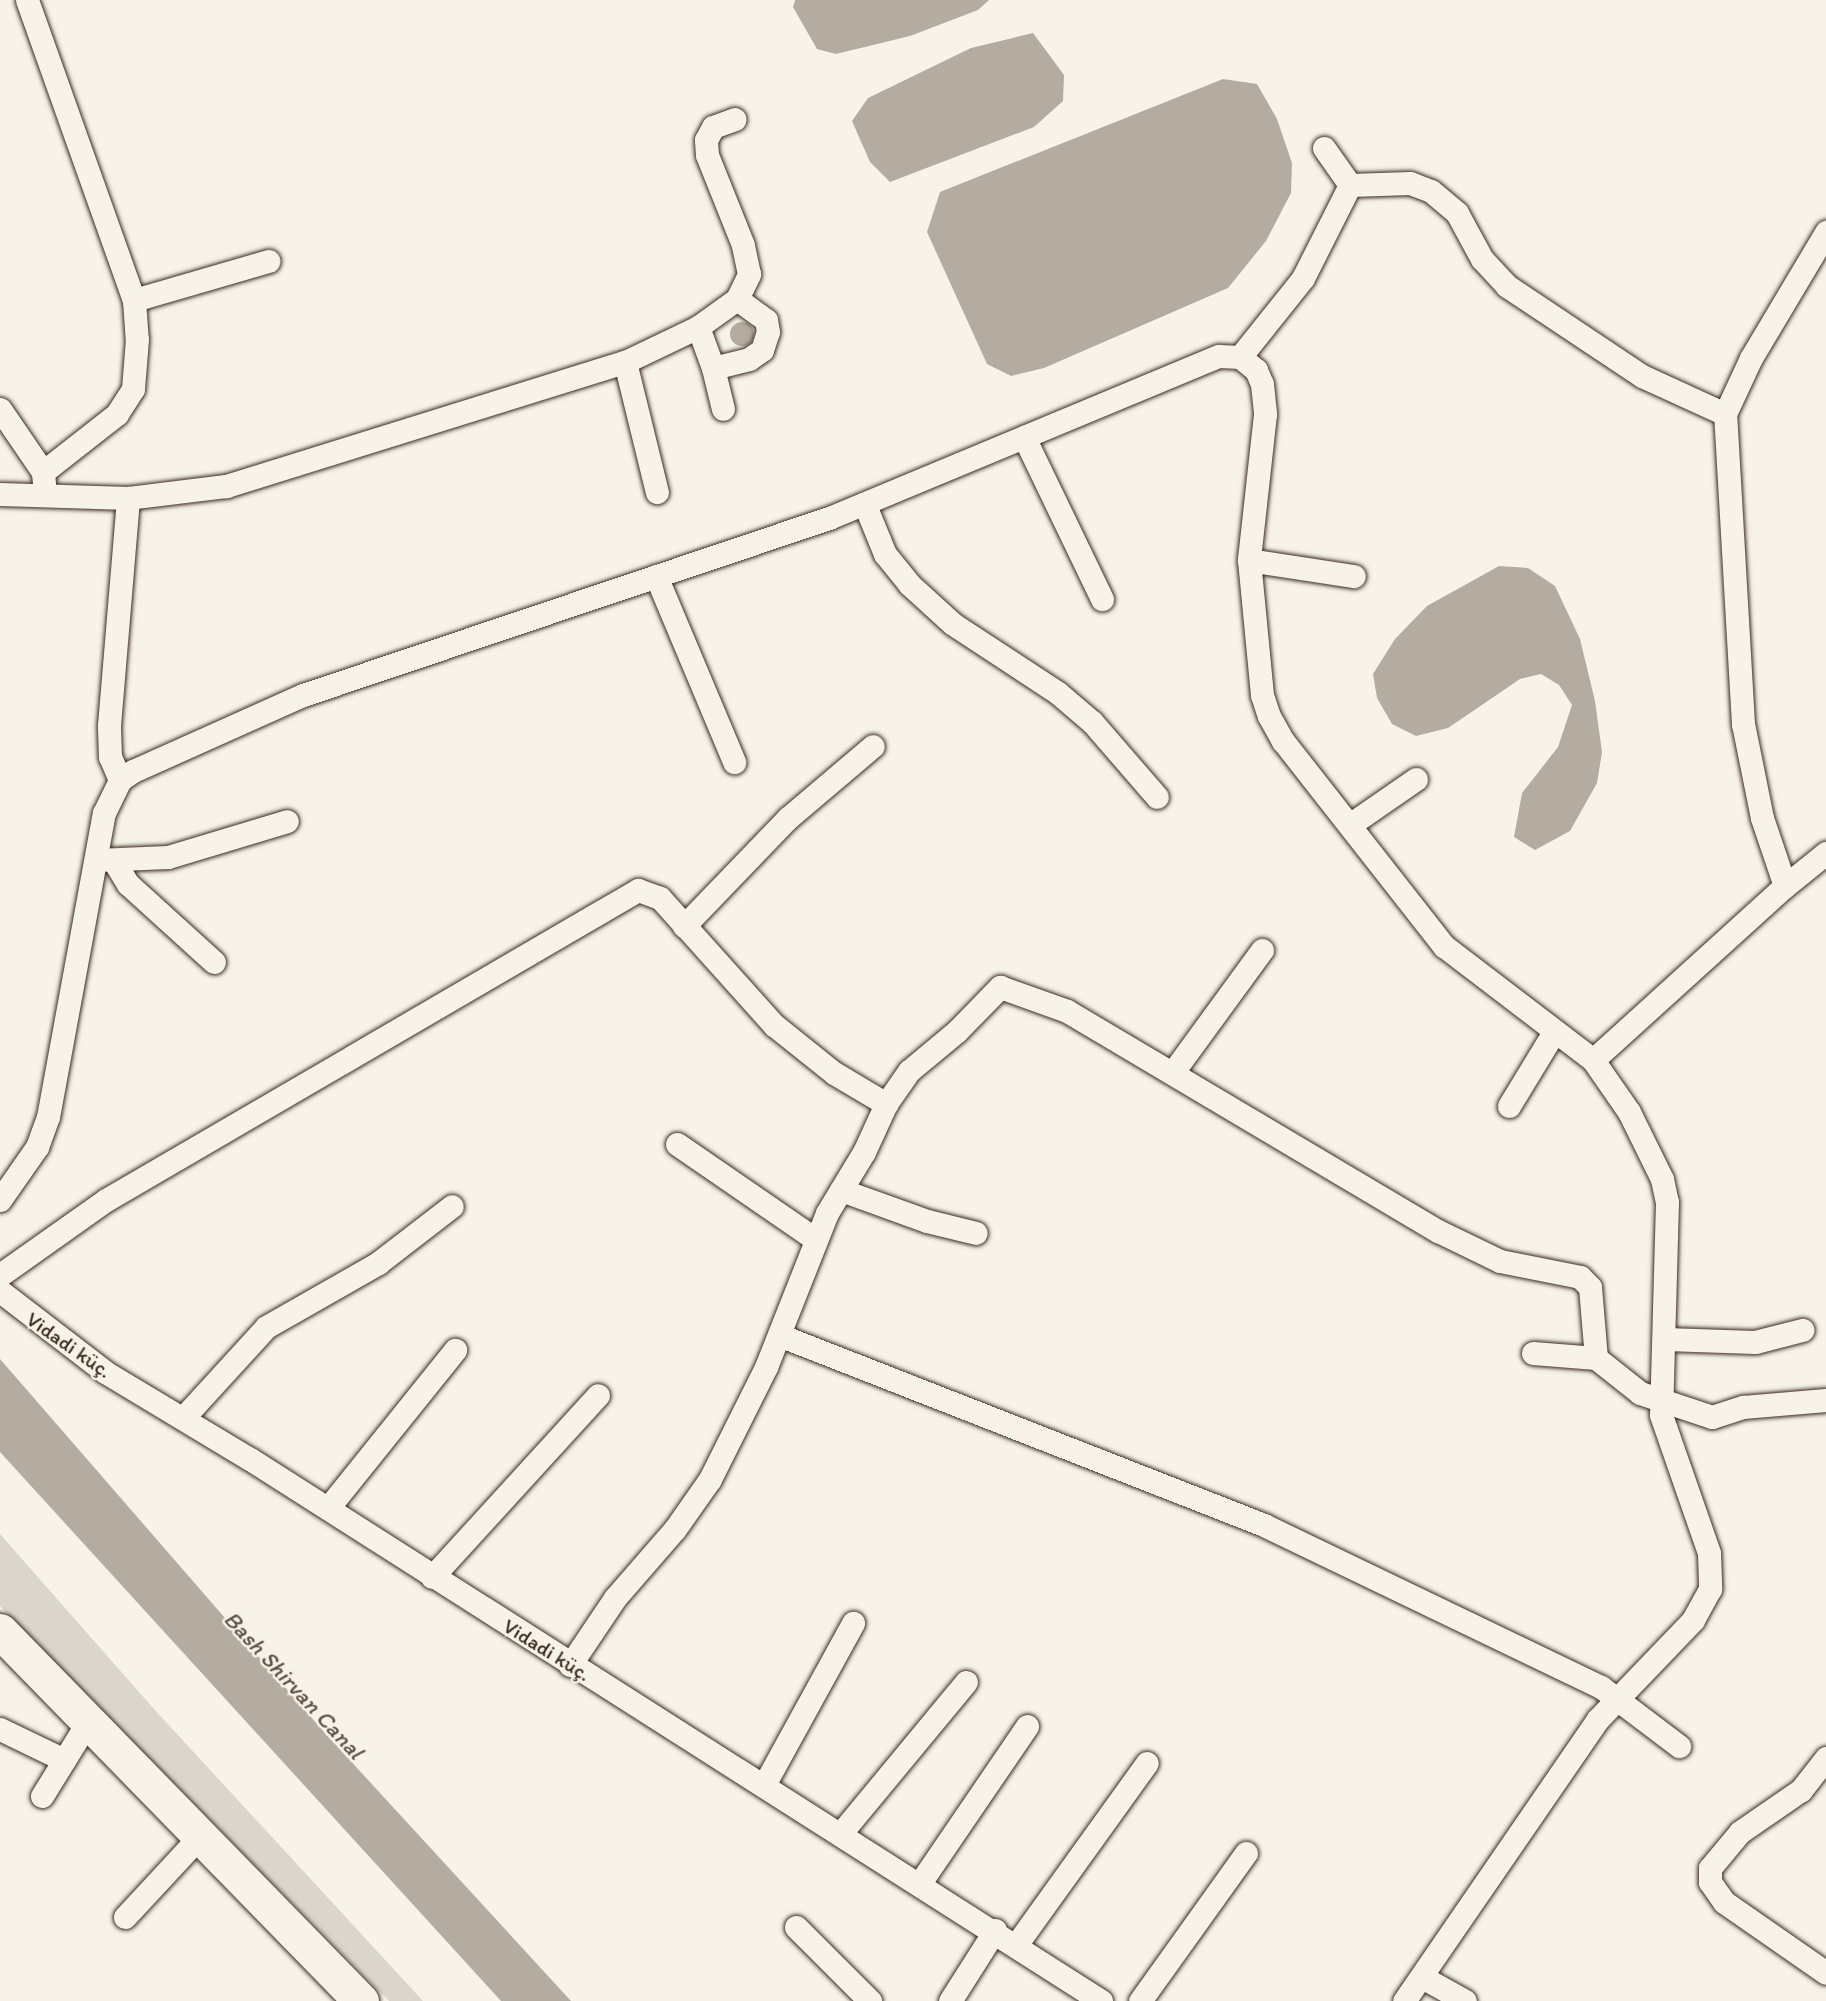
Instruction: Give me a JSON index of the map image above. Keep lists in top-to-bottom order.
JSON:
{
  "streets": {
    "street": ["Vidadi küç."]
  },
  "water": ["Bash Shirvan Canal"]
}
